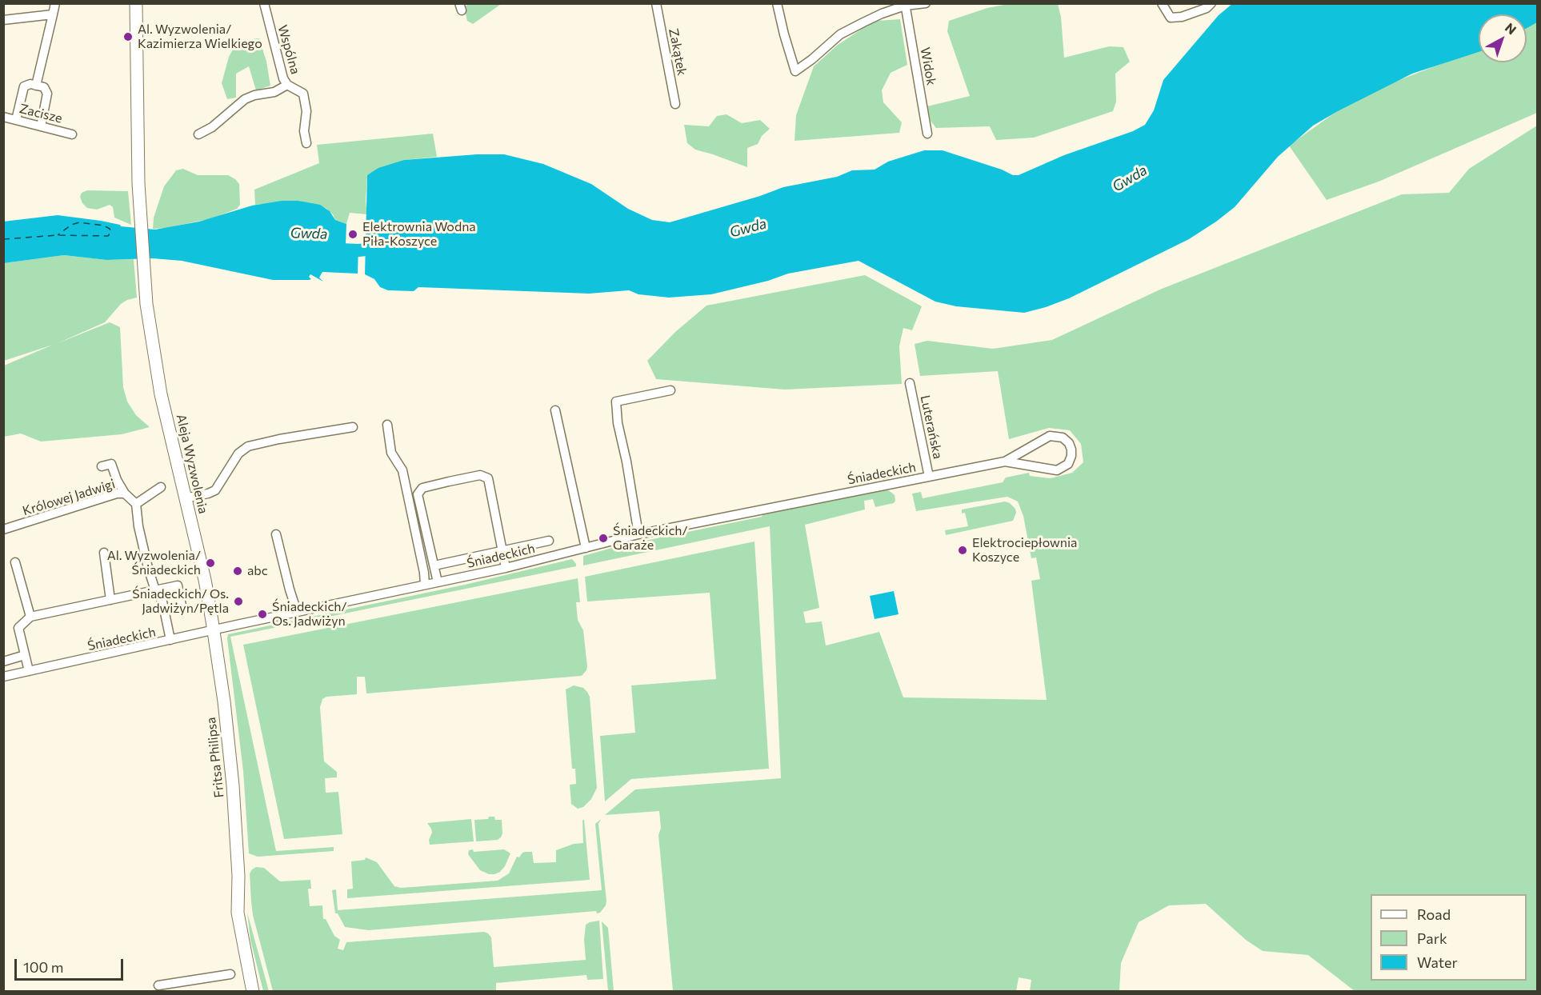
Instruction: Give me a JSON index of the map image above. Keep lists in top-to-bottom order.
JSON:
{
  "streets": {
    "street": [
      "Wspólna",
      "Zakątek",
      "Widok",
      "Zacisze",
      "Luterańska",
      "Aleja Wyzwolenia",
      "Śniadeckich",
      "Królowej Jadwigi",
      "Fritsa Philipsa"
    ]
  },
  "crossings": [
    ["Luterańska", "Śniadeckich"],
    ["Aleja Wyzwolenia", "Śniadeckich"],
    ["Aleja Wyzwolenia", "Fritsa Philipsa"],
    ["Śniadeckich", "Fritsa Philipsa"]
  ],
  "water": ["Gwda"],
  "places": [
    "Al. Wyzwolenia/ Kazimierza Wielkiego",
    "Elektrownia Wodna Piła-Koszyce",
    "Śniadeckich/ Garaże",
    "Elektrociepłownia Koszyce",
    "Al. Wyzwolenia/ Śniadeckich",
    "abc",
    "Śniadeckich/ Os. Jadwiżyn/Pętla",
    "Śniadeckich/ Os. Jadwiżyn"
  ],
  "legend": ["Road", "Park", "Water"],
  "scale_bar": "100 m",
  "north": "top right"
}
